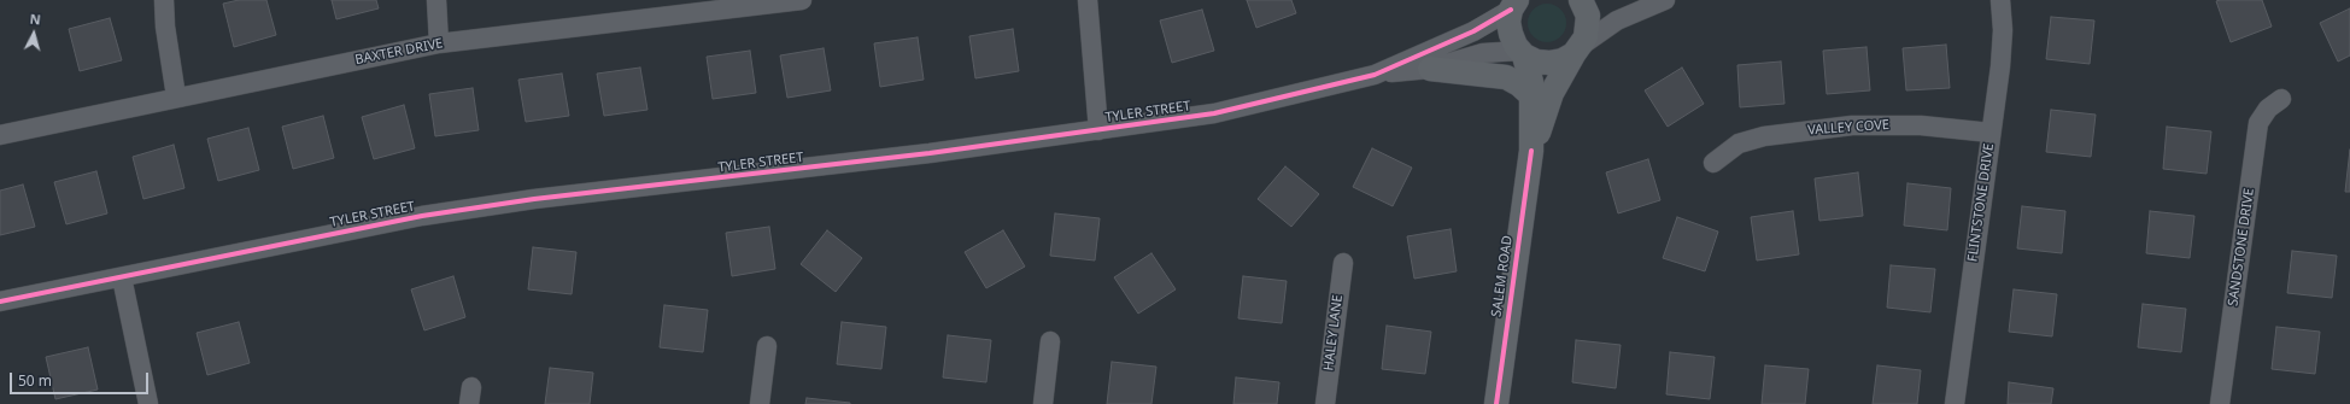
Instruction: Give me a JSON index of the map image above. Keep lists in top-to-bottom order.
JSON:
{
  "streets": {
    "main road": ["SALEM ROAD"],
    "street": [
      "BAXTER DRIVE",
      "TYLER STREET",
      "VALLEY COVE",
      "FLINTSTONE DRIVE",
      "SANDSTONE DRIVE",
      "HALEY LANE"
    ]
  },
  "crossings": [
    ["TYLER STREET", "SALEM ROAD"],
    ["VALLEY COVE", "FLINTSTONE DRIVE"]
  ],
  "scale_bar": "50 m",
  "north": "top"
}
